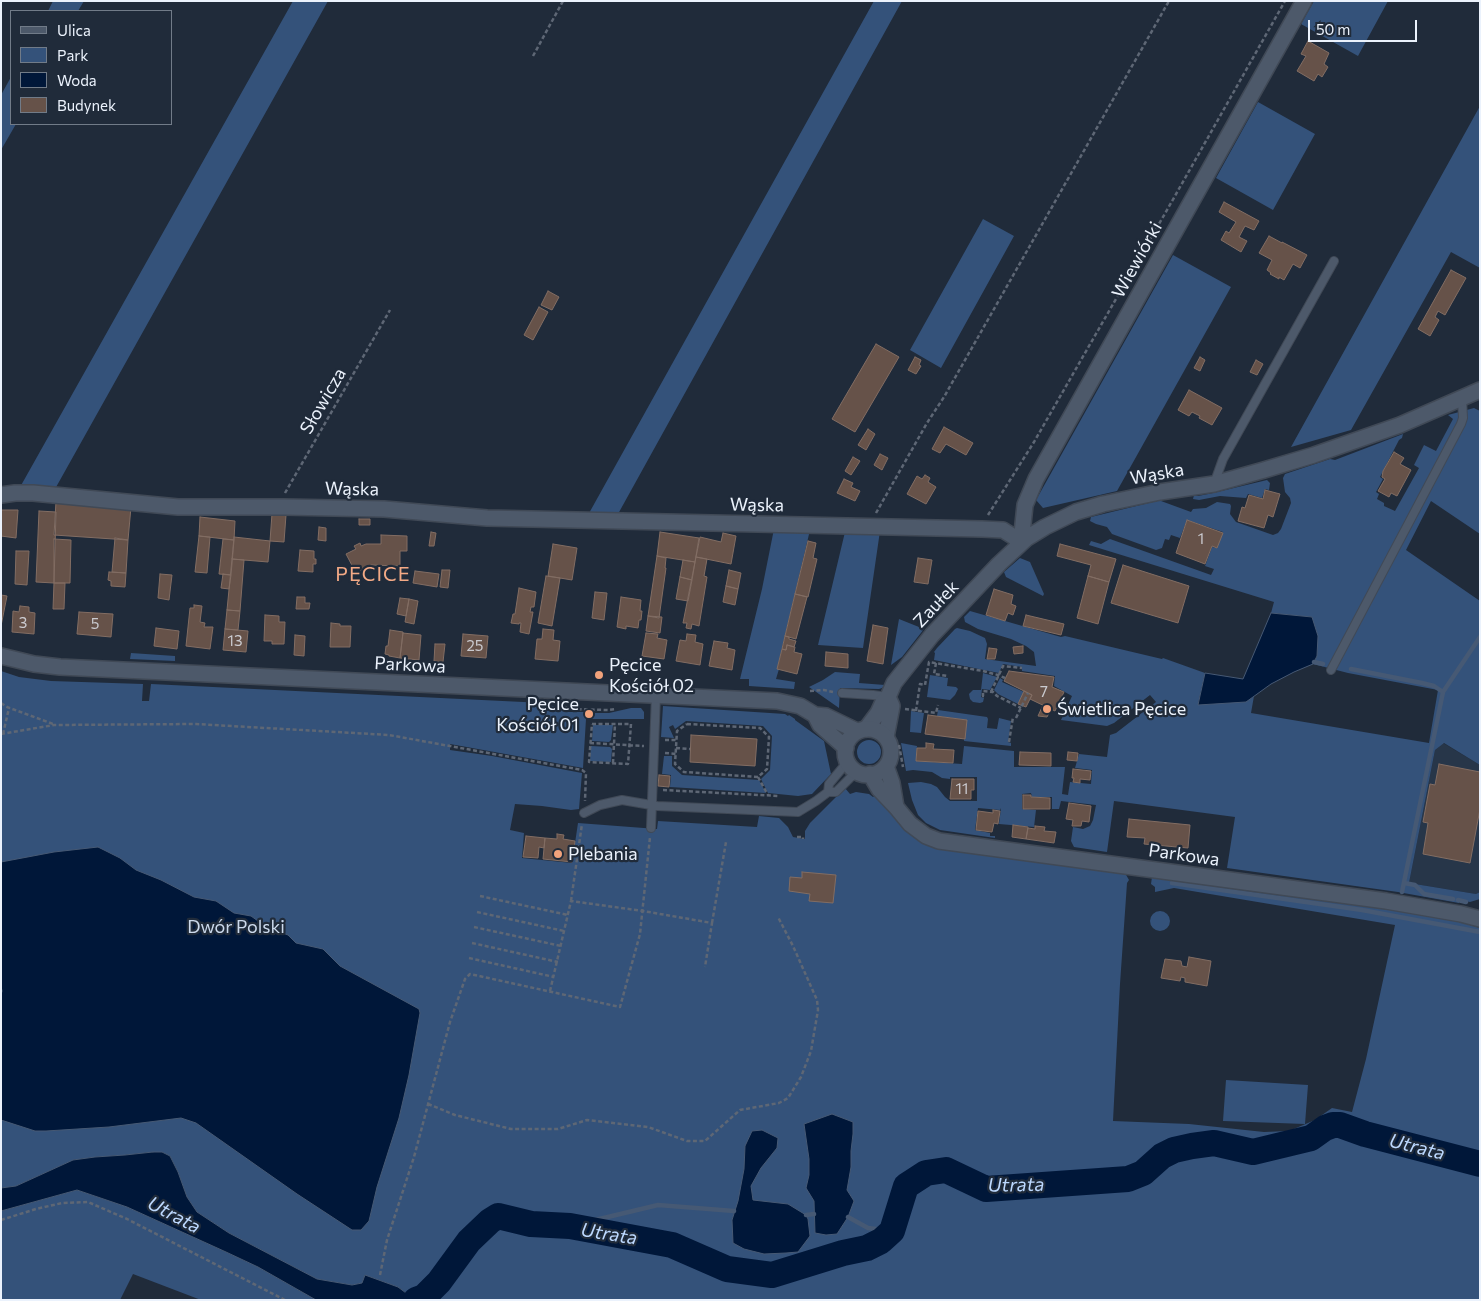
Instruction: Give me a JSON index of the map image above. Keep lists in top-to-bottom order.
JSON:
{
  "streets": {
    "street": [
      "Wiewiórki",
      "Wąska",
      "Zaułek",
      "Parkowa"
    ],
    "path": ["Słowicza"]
  },
  "crossings": [
    ["Wiewiórki", "Wąska"],
    ["Wiewiórki", "Zaułek"],
    ["Słowicza", "Wąska"],
    ["Wąska", "Zaułek"],
    ["Zaułek", "Parkowa"]
  ],
  "districts": ["PĘCICE"],
  "water": ["Utrata"],
  "parks": ["Dwór Polski"],
  "places": [
    "Pęcice Kościół 02",
    "Świetlica Pęcice",
    "Pęcice Kościół 01",
    "Plebania"
  ],
  "house_numbers": [
    "1",
    "3",
    "5",
    "13",
    "25",
    "7",
    "11"
  ],
  "legend": [
    "Ulica",
    "Park",
    "Woda",
    "Budynek"
  ],
  "scale_bar": "50 m"
}
